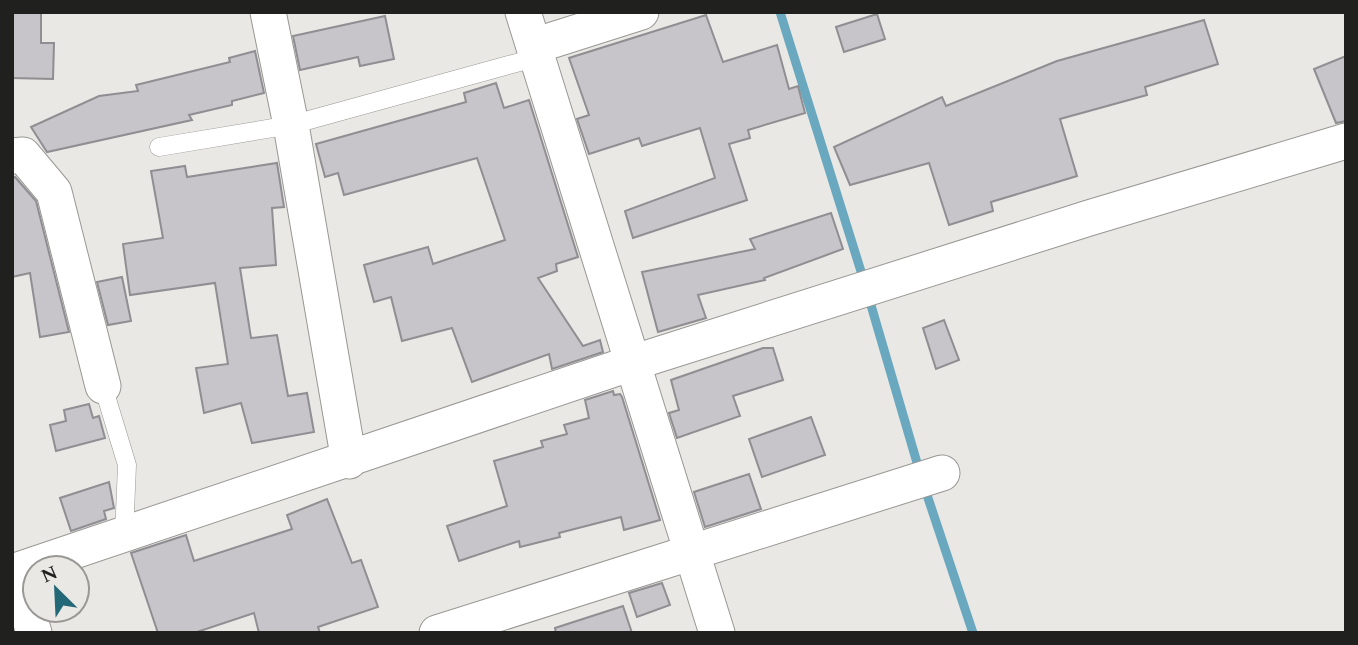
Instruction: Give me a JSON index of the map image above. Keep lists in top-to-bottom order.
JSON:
{
  "north": "top left"
}
